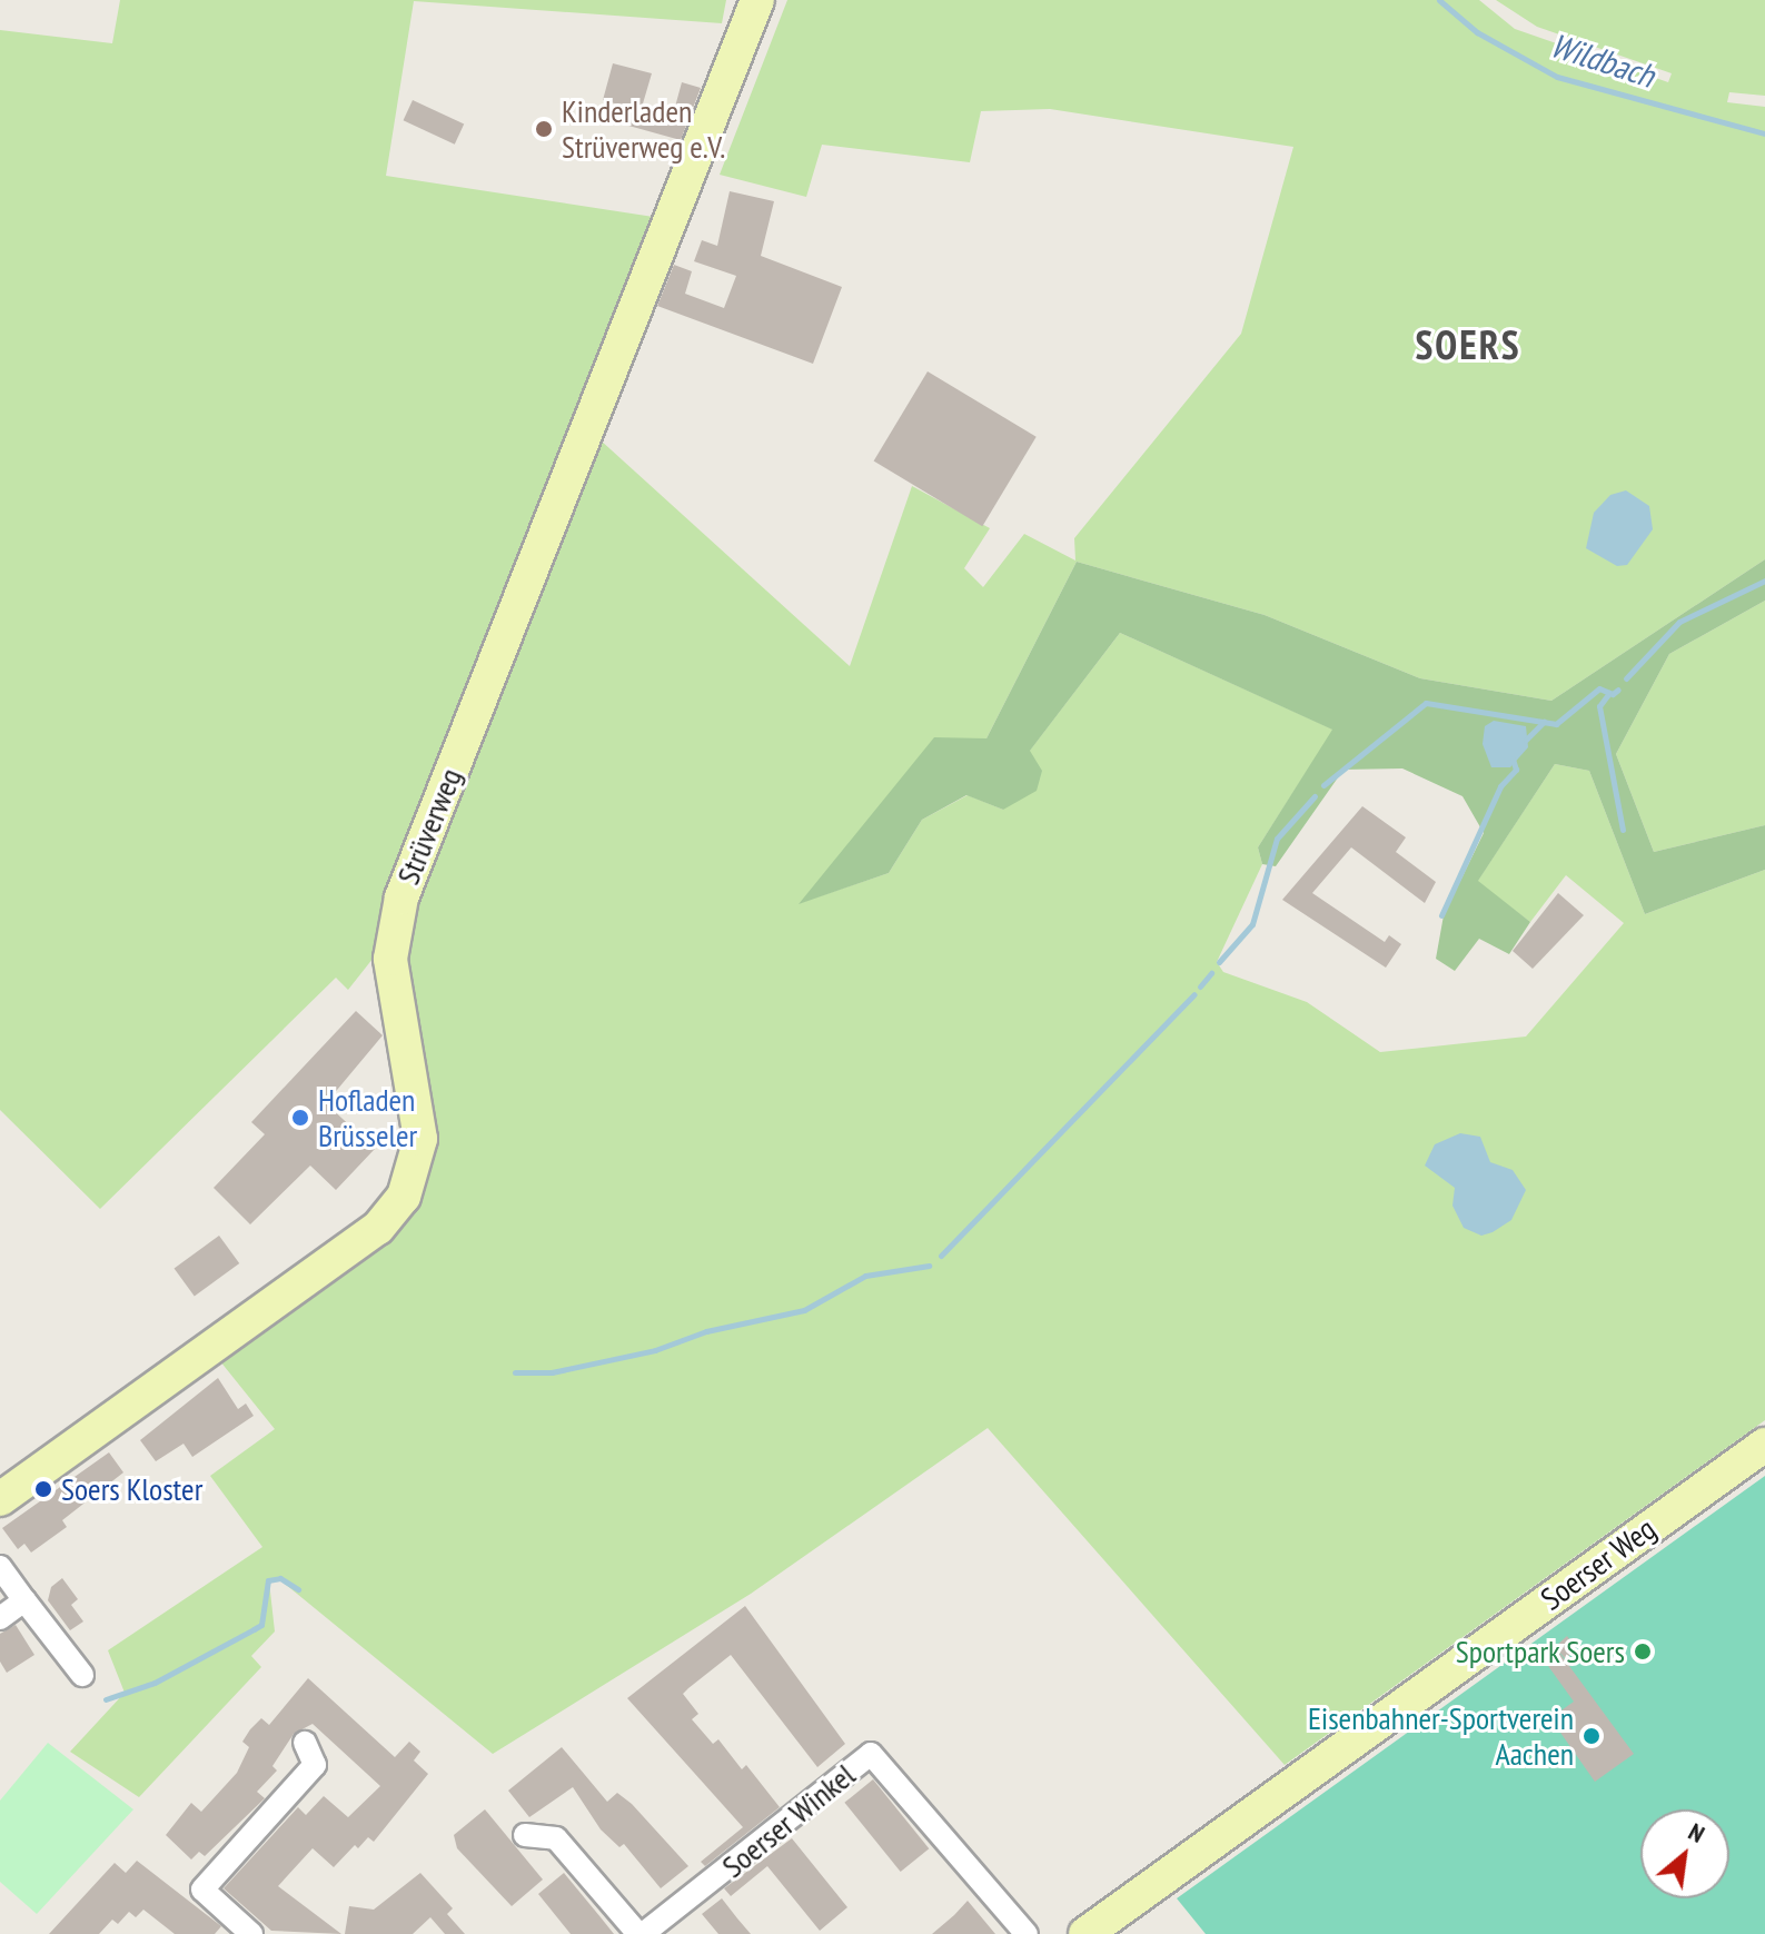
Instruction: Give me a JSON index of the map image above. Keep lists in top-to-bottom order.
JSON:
{
  "streets": {
    "street": ["Strüverweg", "Soerser Weg", "Soerser Winkel"]
  },
  "districts": ["SOERS"],
  "water": ["Wildbach"],
  "places": [
    "Kinderladen Strüverweg e.V.",
    "Hofladen Brüsseler",
    "Soers Kloster",
    "Sportpark Soers",
    "Eisenbahner-Sportverein Aachen"
  ],
  "north": "top right"
}
